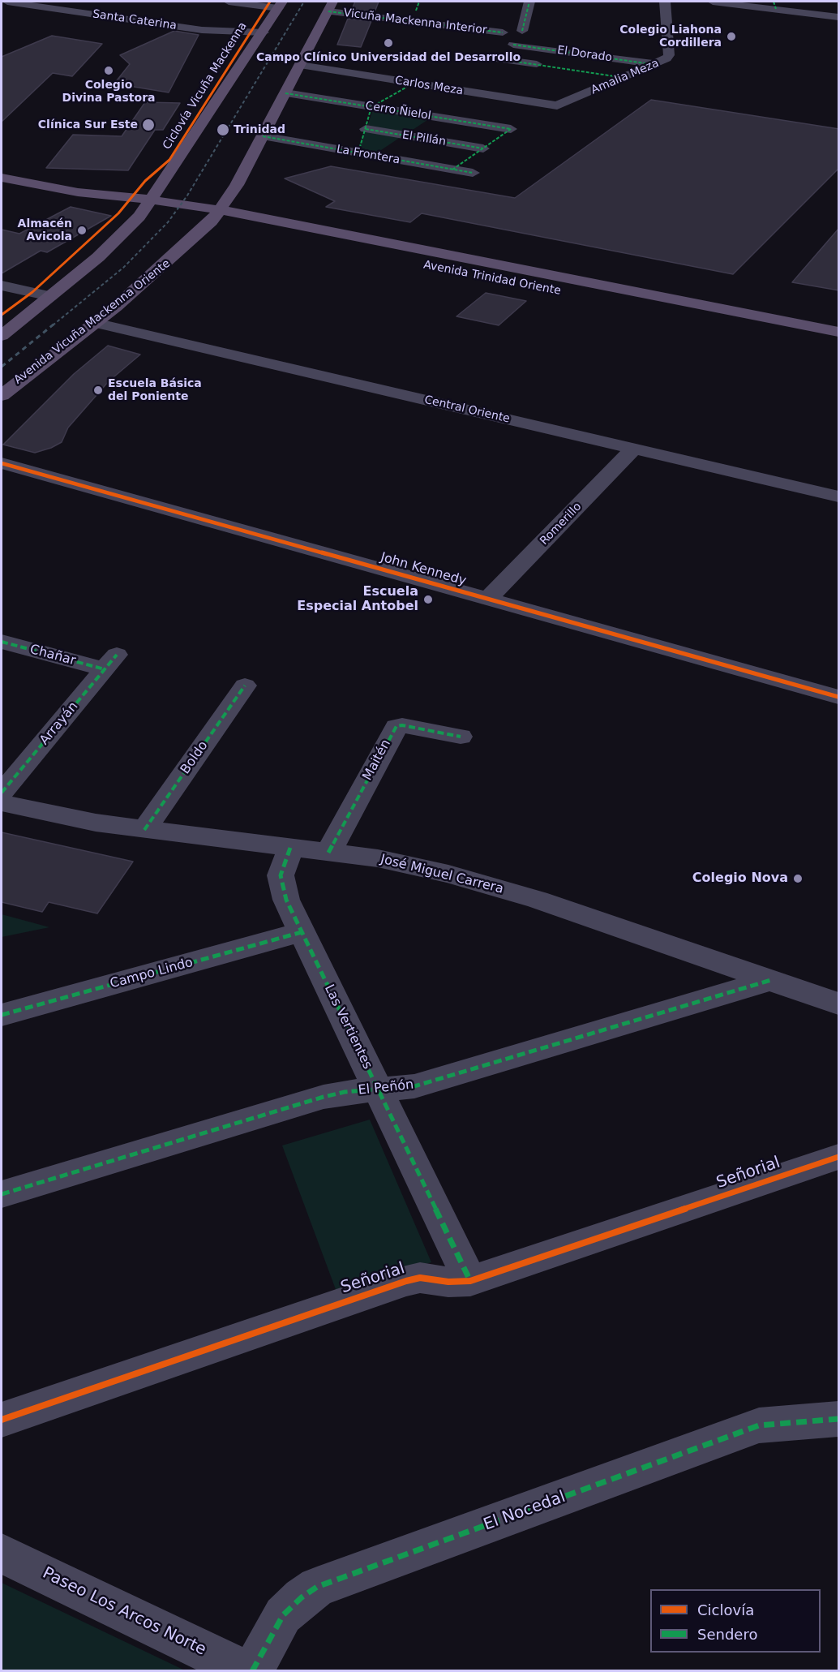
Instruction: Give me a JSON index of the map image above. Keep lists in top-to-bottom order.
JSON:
{
  "streets": {
    "main road": ["Avenida Trinidad Oriente", "Avenida Vicuña Mackenna Oriente"],
    "street": [
      "Santa Caterina",
      "Vicuña Mackenna Interior",
      "El Dorado",
      "Amalia Meza",
      "Carlos Meza",
      "Cerro Ñielol",
      "El Pillán",
      "La Frontera",
      "Central Oriente",
      "Romerillo",
      "John Kennedy",
      "Chañar",
      "Arrayán",
      "Boldo",
      "Maitén",
      "José Miguel Carrera",
      "Campo Lindo",
      "Las Vertientes",
      "El Peñón",
      "Señorial",
      "El Nocedal",
      "Paseo Los Arcos Norte"
    ],
    "cycle path": ["Ciclovía Vicuña Mackenna"]
  },
  "crossings": [
    ["Vicuña Mackenna Interior", "Avenida Vicuña Mackenna Oriente"],
    ["El Dorado", "Amalia Meza"],
    ["Amalia Meza", "Carlos Meza"],
    ["Carlos Meza", "Avenida Vicuña Mackenna Oriente"],
    ["Cerro Ñielol", "El Pillán"],
    ["Cerro Ñielol", "Avenida Vicuña Mackenna Oriente"],
    ["La Frontera", "Avenida Vicuña Mackenna Oriente"],
    ["Avenida Trinidad Oriente", "Avenida Vicuña Mackenna Oriente"],
    ["Avenida Vicuña Mackenna Oriente", "Central Oriente"],
    ["Central Oriente", "Romerillo"],
    ["Romerillo", "John Kennedy"],
    ["Chañar", "Arrayán"],
    ["Boldo", "José Miguel Carrera"],
    ["Maitén", "José Miguel Carrera"],
    ["José Miguel Carrera", "Las Vertientes"],
    ["José Miguel Carrera", "El Peñón"],
    ["Campo Lindo", "Las Vertientes"],
    ["Las Vertientes", "El Peñón"],
    ["Las Vertientes", "Señorial"]
  ],
  "places": [
    "Colegio Liahona Cordillera",
    "Campo Clínico Universidad del Desarrollo",
    "Colegio Divina Pastora",
    "Clínica Sur Este",
    "Trinidad",
    "Almacén Avicola",
    "Escuela Básica del Poniente",
    "Escuela Especial Antobel",
    "Colegio Nova"
  ],
  "legend": ["Ciclovía", "Sendero"]
}
